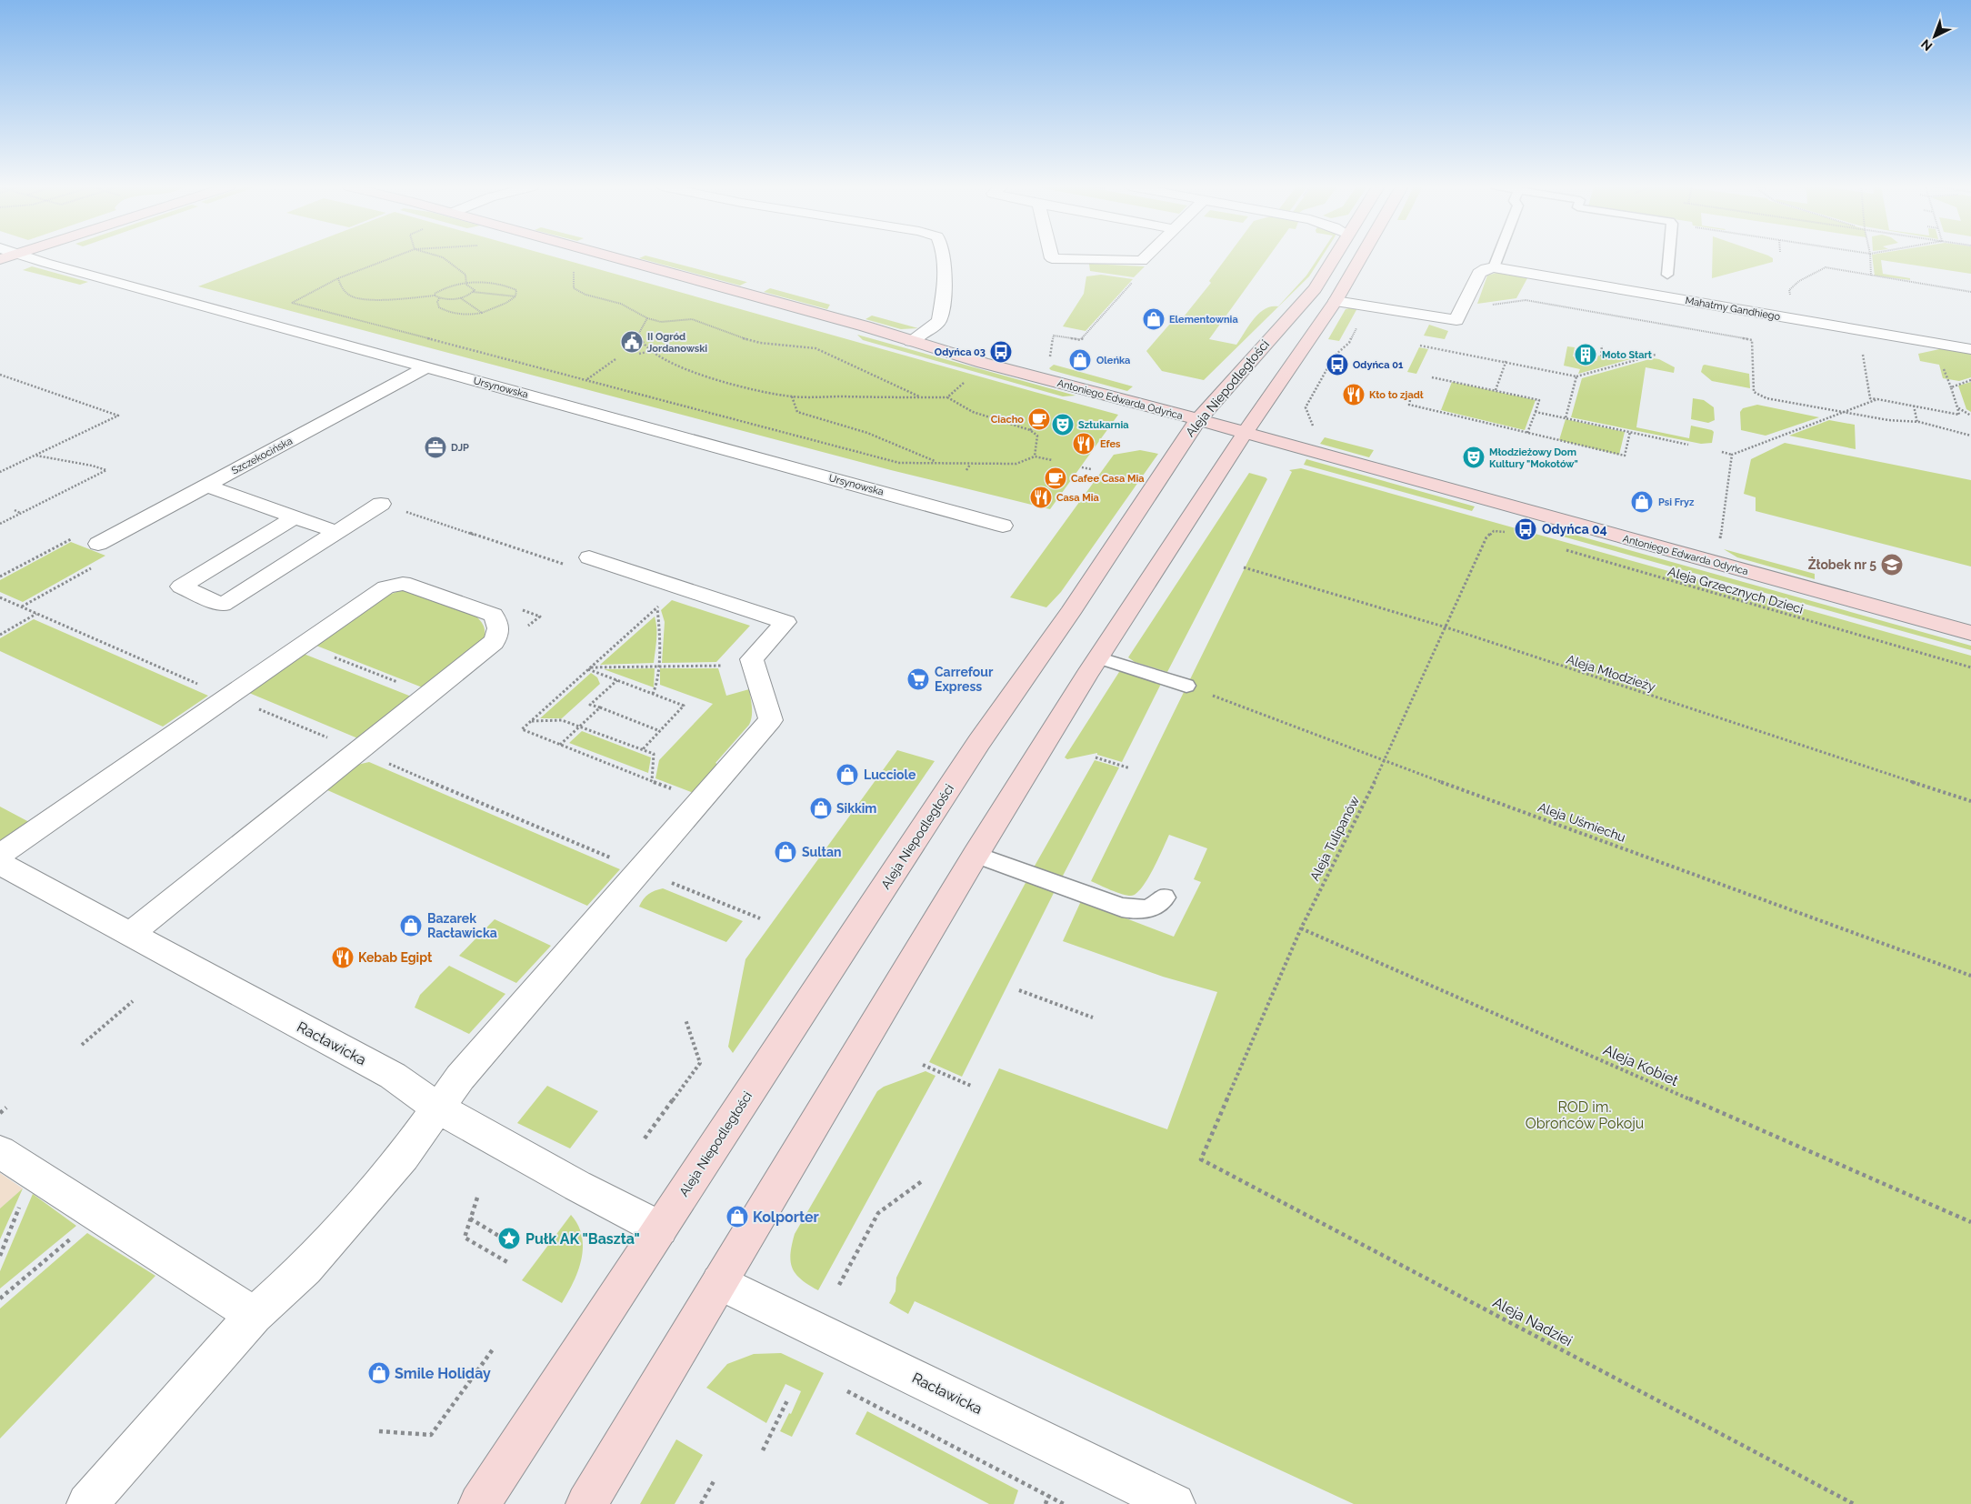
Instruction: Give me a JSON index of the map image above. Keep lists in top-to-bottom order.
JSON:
{
  "streets": {
    "main road": ["Aleja Niepodległości", "Antoniego Edwarda Odyńca"],
    "street": [
      "Mahatmy Gandhiego",
      "Ursynowska",
      "Szczekocińska",
      "Racławicka"
    ],
    "path": [
      "Aleja Grzecznych Dzieci",
      "Aleja Młodzieży",
      "Aleja Uśmiechu",
      "Aleja Tulipanów",
      "Aleja Kobiet",
      "Aleja Nadziei"
    ]
  },
  "crossings": [
    ["Ursynowska", "Szczekocińska"],
    ["Aleja Niepodległości", "Antoniego Edwarda Odyńca"],
    ["Aleja Niepodległości", "Racławicka"],
    ["Aleja Młodzieży", "Aleja Tulipanów"],
    ["Aleja Uśmiechu", "Aleja Tulipanów"],
    ["Aleja Tulipanów", "Aleja Kobiet"],
    ["Aleja Tulipanów", "Aleja Nadziei"]
  ],
  "parks": ["ROD im. Obrońców Pokoju"],
  "places": {
    "shop": [
      "Elementownia",
      "Oleńka",
      "Psi Fryz",
      "Lucciole",
      "Sikkim",
      "Sultan",
      "Bazarek Racławicka",
      "Kolporter",
      "Smile Holiday"
    ],
    "public building": ["II Ogród Jordanowski"],
    "bus stop": ["Odyńca 03", "Odyńca 01", "Odyńca 04"],
    "building": ["Moto Start"],
    "restaurant": [
      "Kto to zjadł",
      "Efes",
      "Casa Mia",
      "Kebab Egipt"
    ],
    "cafe": ["Ciacho", "Cafee Casa Mia"],
    "theatre": ["Sztukarnia", "Młodzieżowy Dom Kultury \"Mokotów\""],
    "office": ["DJP"],
    "school or university": ["Żłobek nr 5"],
    "supermarket": ["Carrefour Express"],
    "place": ["Pułk AK \"Baszta\""]
  },
  "north": "bottom left"
}
